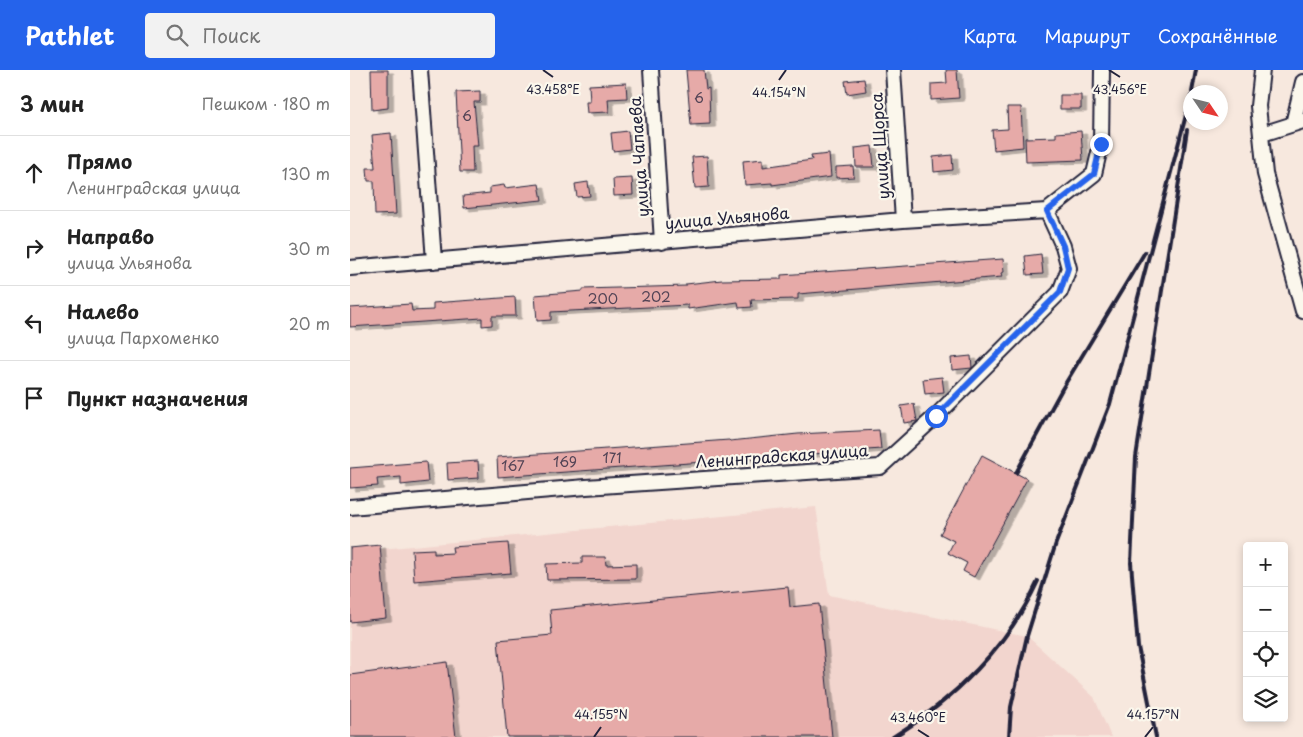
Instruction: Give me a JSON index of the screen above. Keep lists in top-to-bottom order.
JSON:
{
  "streets": {
    "street": [
      "улица Щорса",
      "улица Чапаева",
      "улица Ульянова",
      "Ленинградская улица"
    ]
  },
  "crossings": [
    ["улица Щорса", "улица Ульянова"],
    ["улица Чапаева", "улица Ульянова"],
    ["улица Ульянова", "Ленинградская улица"]
  ],
  "house_numbers": [
    "6",
    "6",
    "202",
    "200",
    "171",
    "169",
    "167"
  ],
  "north": "bottom right",
  "page": {
    "header": "Pathlet",
    "search": "Поиск",
    "nav": ["Карта", "Маршрут", "Сохранённые"],
    "heading": ["3 мин", "Пешком · 180 m"],
    "list": [
      ["Прямо", "Ленинградская улица", "130 m"],
      ["Направо", "улица Ульянова", "30 m"],
      ["Налево", "улица Пархоменко", "20 m"],
      "Пункт назначения"
    ],
    "map_buttons": ["+", "−"]
  },
  "coordinates": [
    "43.458°E",
    "43.456°E",
    "44.154°N",
    "44.155°N",
    "44.157°N",
    "43.460°E"
  ]
}
